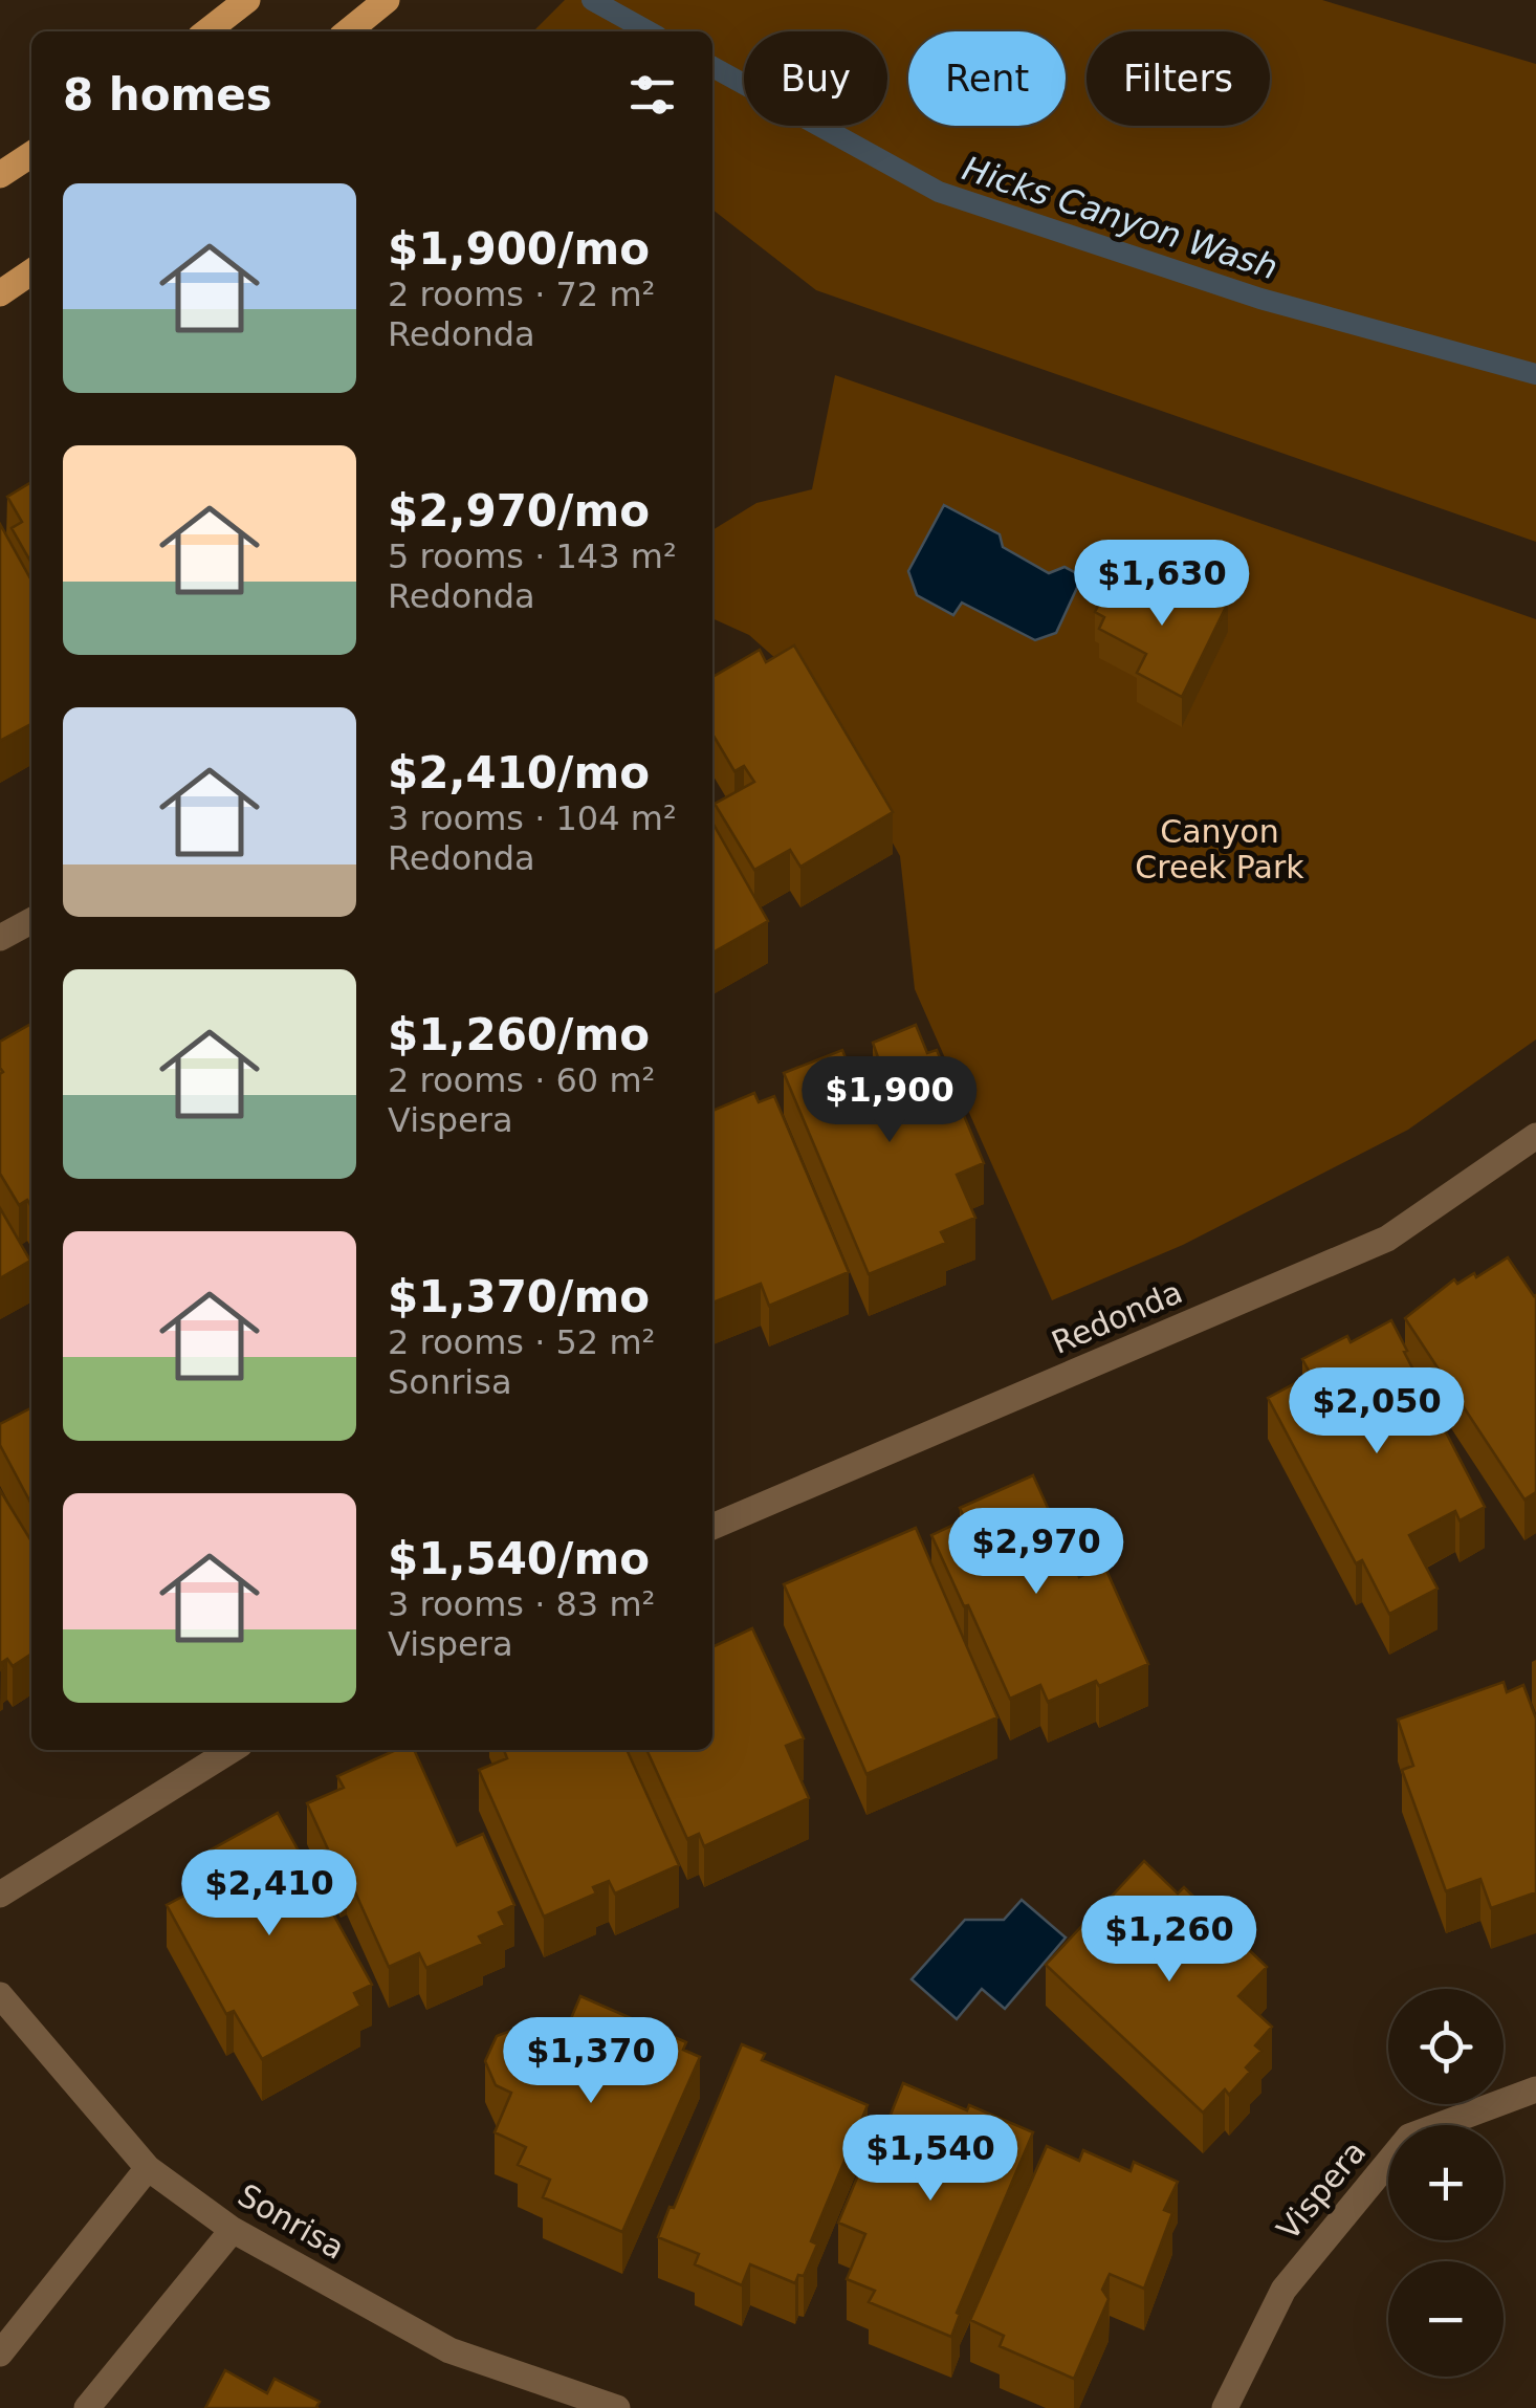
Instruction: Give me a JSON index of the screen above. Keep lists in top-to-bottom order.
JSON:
{
  "streets": {
    "street": ["Redonda", "Vispera", "Sonrisa"]
  },
  "water": ["Hicks Canyon Wash"],
  "parks": ["Canyon Creek Park"],
  "page": {
    "chip": ["Buy", "Rent", "Filters"],
    "heading": "8 homes",
    "list": [
      {
        "name": "$1,900/mo",
        "note": "2 rooms · 72 m² · Redonda"
      },
      {
        "name": "$2,970/mo",
        "note": "5 rooms · 143 m² · Redonda"
      },
      {
        "name": "$2,410/mo",
        "note": "3 rooms · 104 m² · Redonda"
      },
      {
        "name": "$1,260/mo",
        "note": "2 rooms · 60 m² · Vispera"
      },
      {
        "name": "$1,370/mo",
        "note": "2 rooms · 52 m² · Sonrisa"
      },
      {
        "name": "$1,540/mo",
        "note": "3 rooms · 83 m² · Vispera"
      }
    ],
    "price": [
      "$1,630",
      "$1,900",
      "$2,050",
      "$2,970",
      "$2,410",
      "$1,260",
      "$1,370",
      "$1,540"
    ],
    "map_buttons": ["+", "−"]
  }
}
